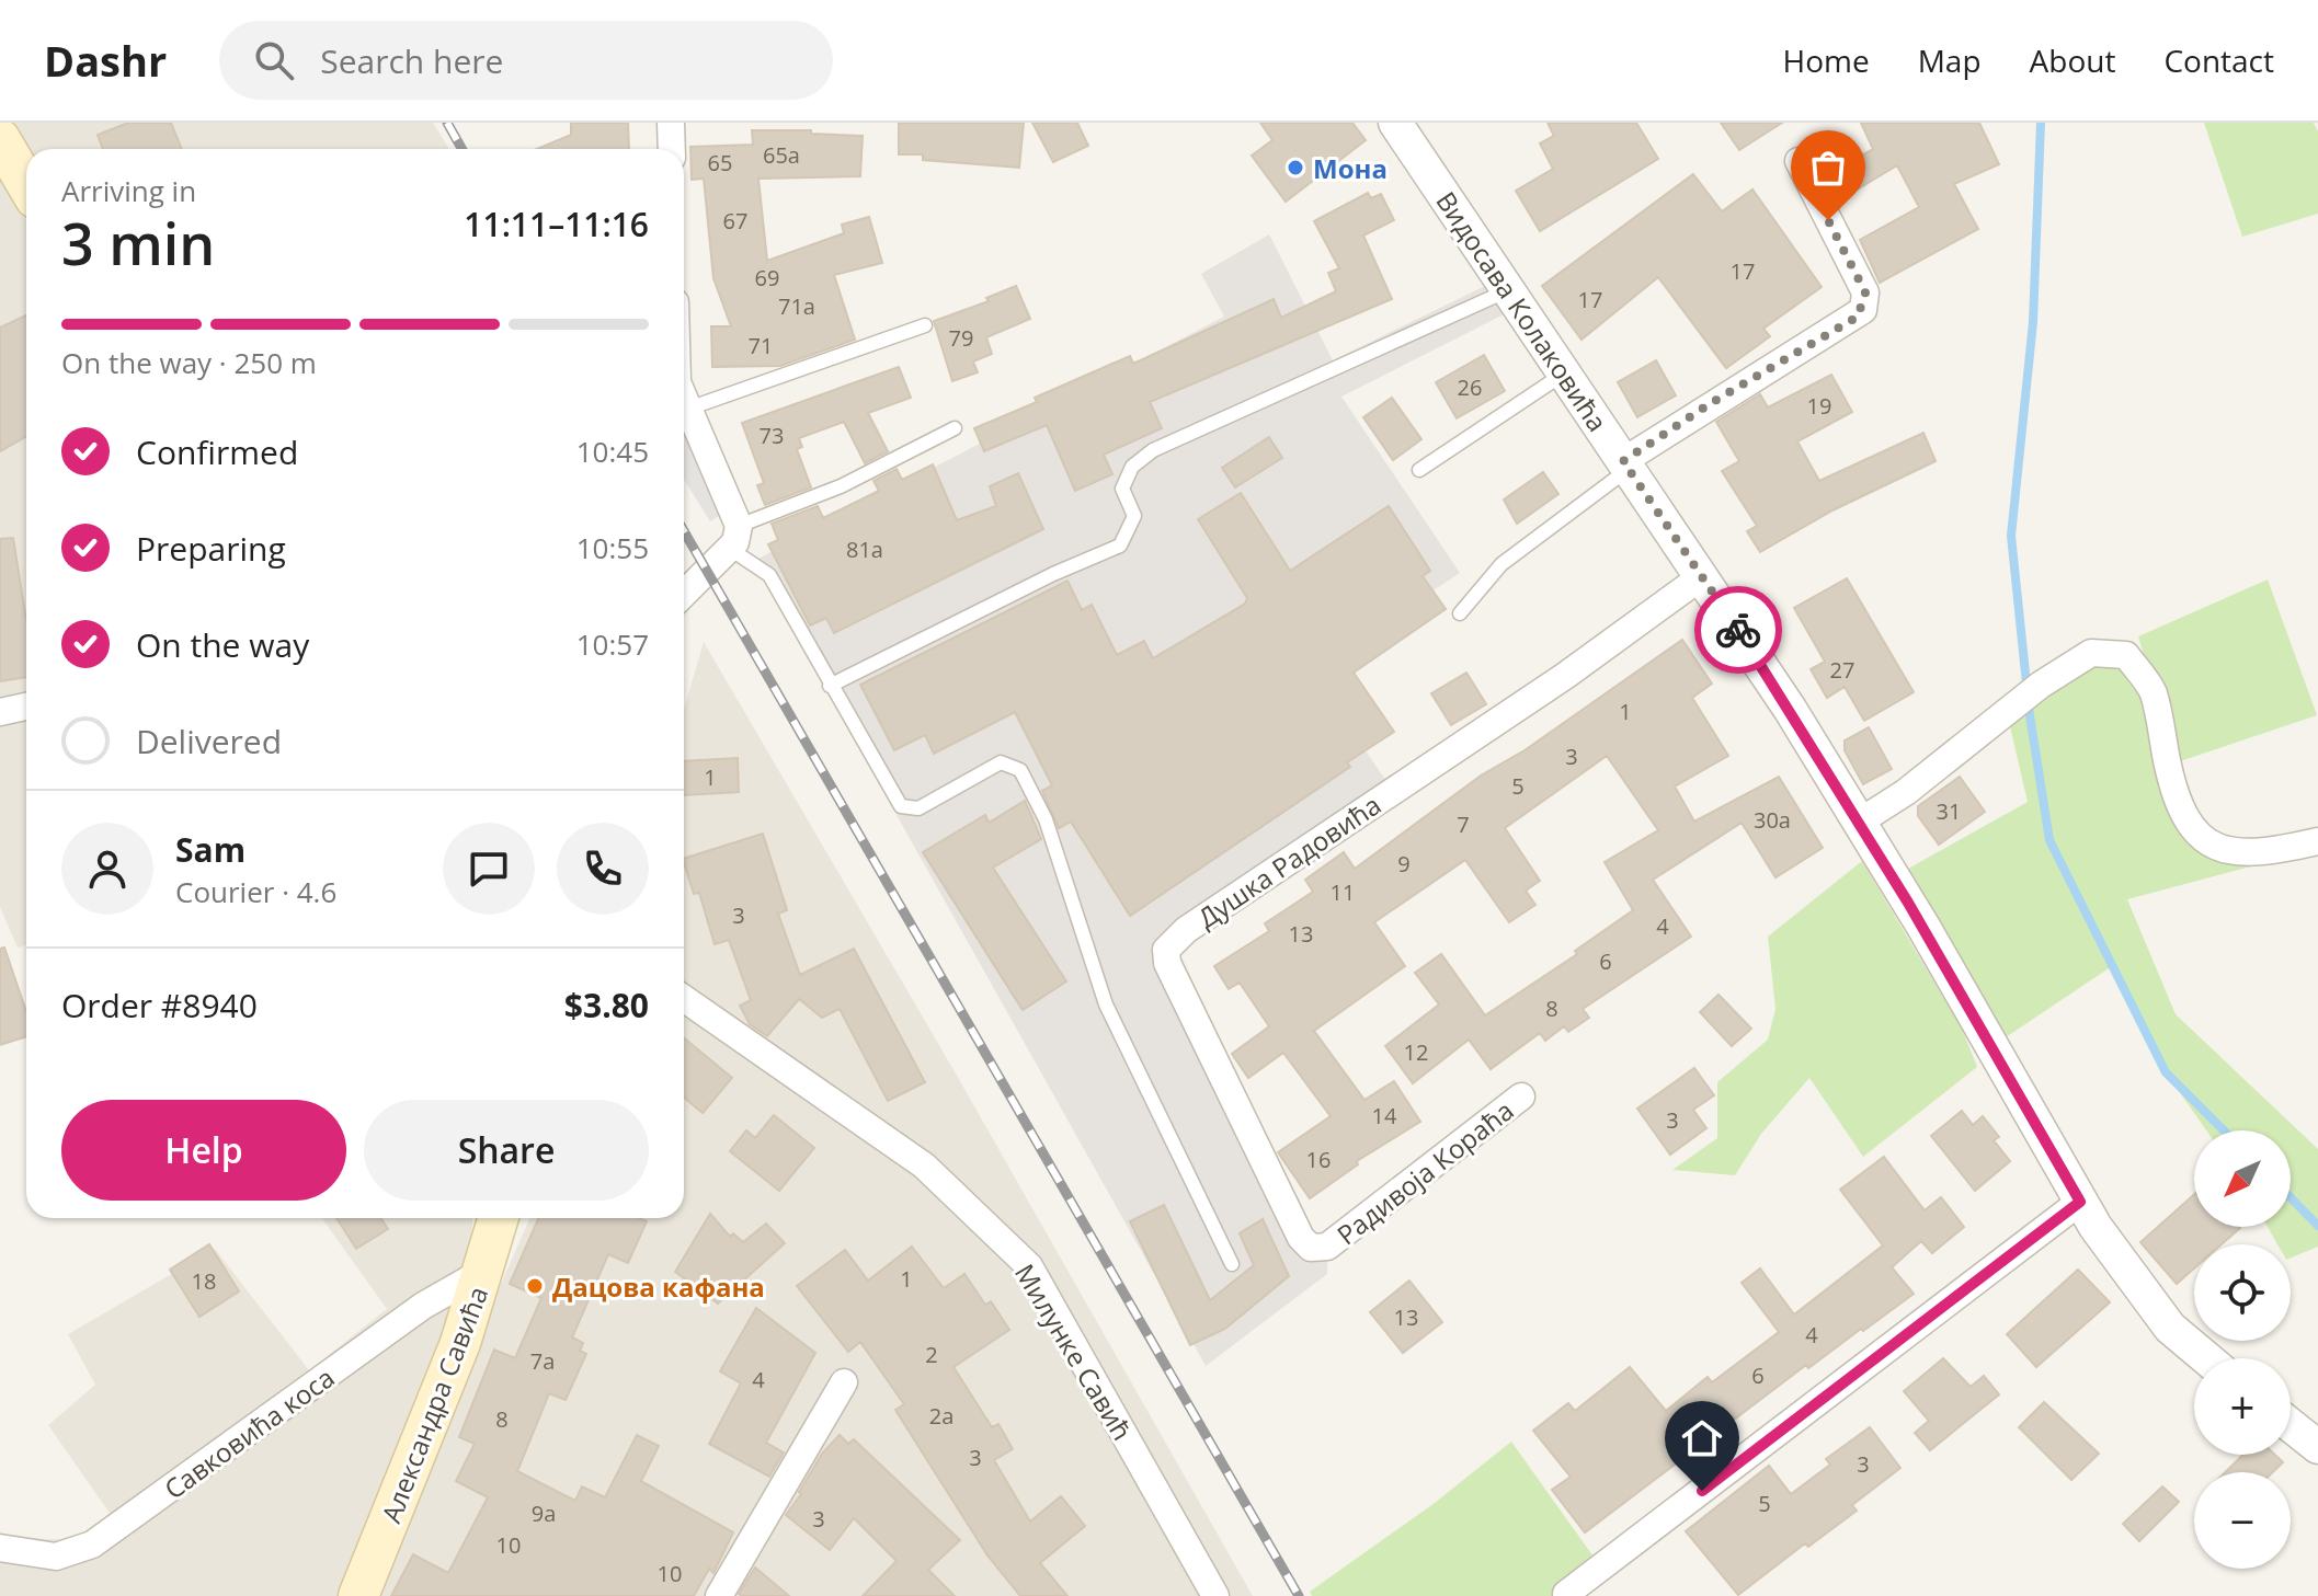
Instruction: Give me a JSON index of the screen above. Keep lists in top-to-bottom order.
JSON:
{
  "streets": {
    "main road": ["Александра Савића"],
    "street": [
      "Видосава Колаковића",
      "Душка Радовића",
      "Радивоја Кораћа",
      "Милунке Савић",
      "Савковића коса"
    ]
  },
  "crossings": [
    ["Видосава Колаковића", "Душка Радовића"],
    ["Душка Радовића", "Радивоја Кораћа"],
    ["Александра Савића", "Савковића коса"]
  ],
  "places": ["Мона", "Дацова кафана"],
  "house_numbers": [
    "65a",
    "65",
    "67",
    "17",
    "69",
    "17",
    "71a",
    "79",
    "71",
    "26",
    "19",
    "73",
    "81a",
    "27",
    "1",
    "3",
    "1",
    "5",
    "31",
    "30a",
    "7",
    "9",
    "11",
    "3",
    "4",
    "13",
    "6",
    "8",
    "12",
    "14",
    "3",
    "16",
    "1",
    "18",
    "13",
    "4",
    "2",
    "7a",
    "6",
    "4",
    "2a",
    "8",
    "3",
    "3",
    "5",
    "9a",
    "3",
    "10",
    "10"
  ],
  "north": "bottom left",
  "page": {
    "header": "Dashr",
    "search": "Search here",
    "nav": [
      "Home",
      "Map",
      "About",
      "Contact"
    ],
    "heading": ["3 min", "Arriving in", "11:11–11:16"],
    "panel": [
      "Sam",
      "Courier · 4.6",
      "Order #8940",
      "$3.80"
    ],
    "bar": "On the way · 250 m",
    "list": [
      ["Confirmed", "10:45"],
      ["Preparing", "10:55"],
      ["On the way", "10:57"],
      "Delivered"
    ],
    "buttons": ["Help", "Share"],
    "map_buttons": ["+", "−"]
  }
}
